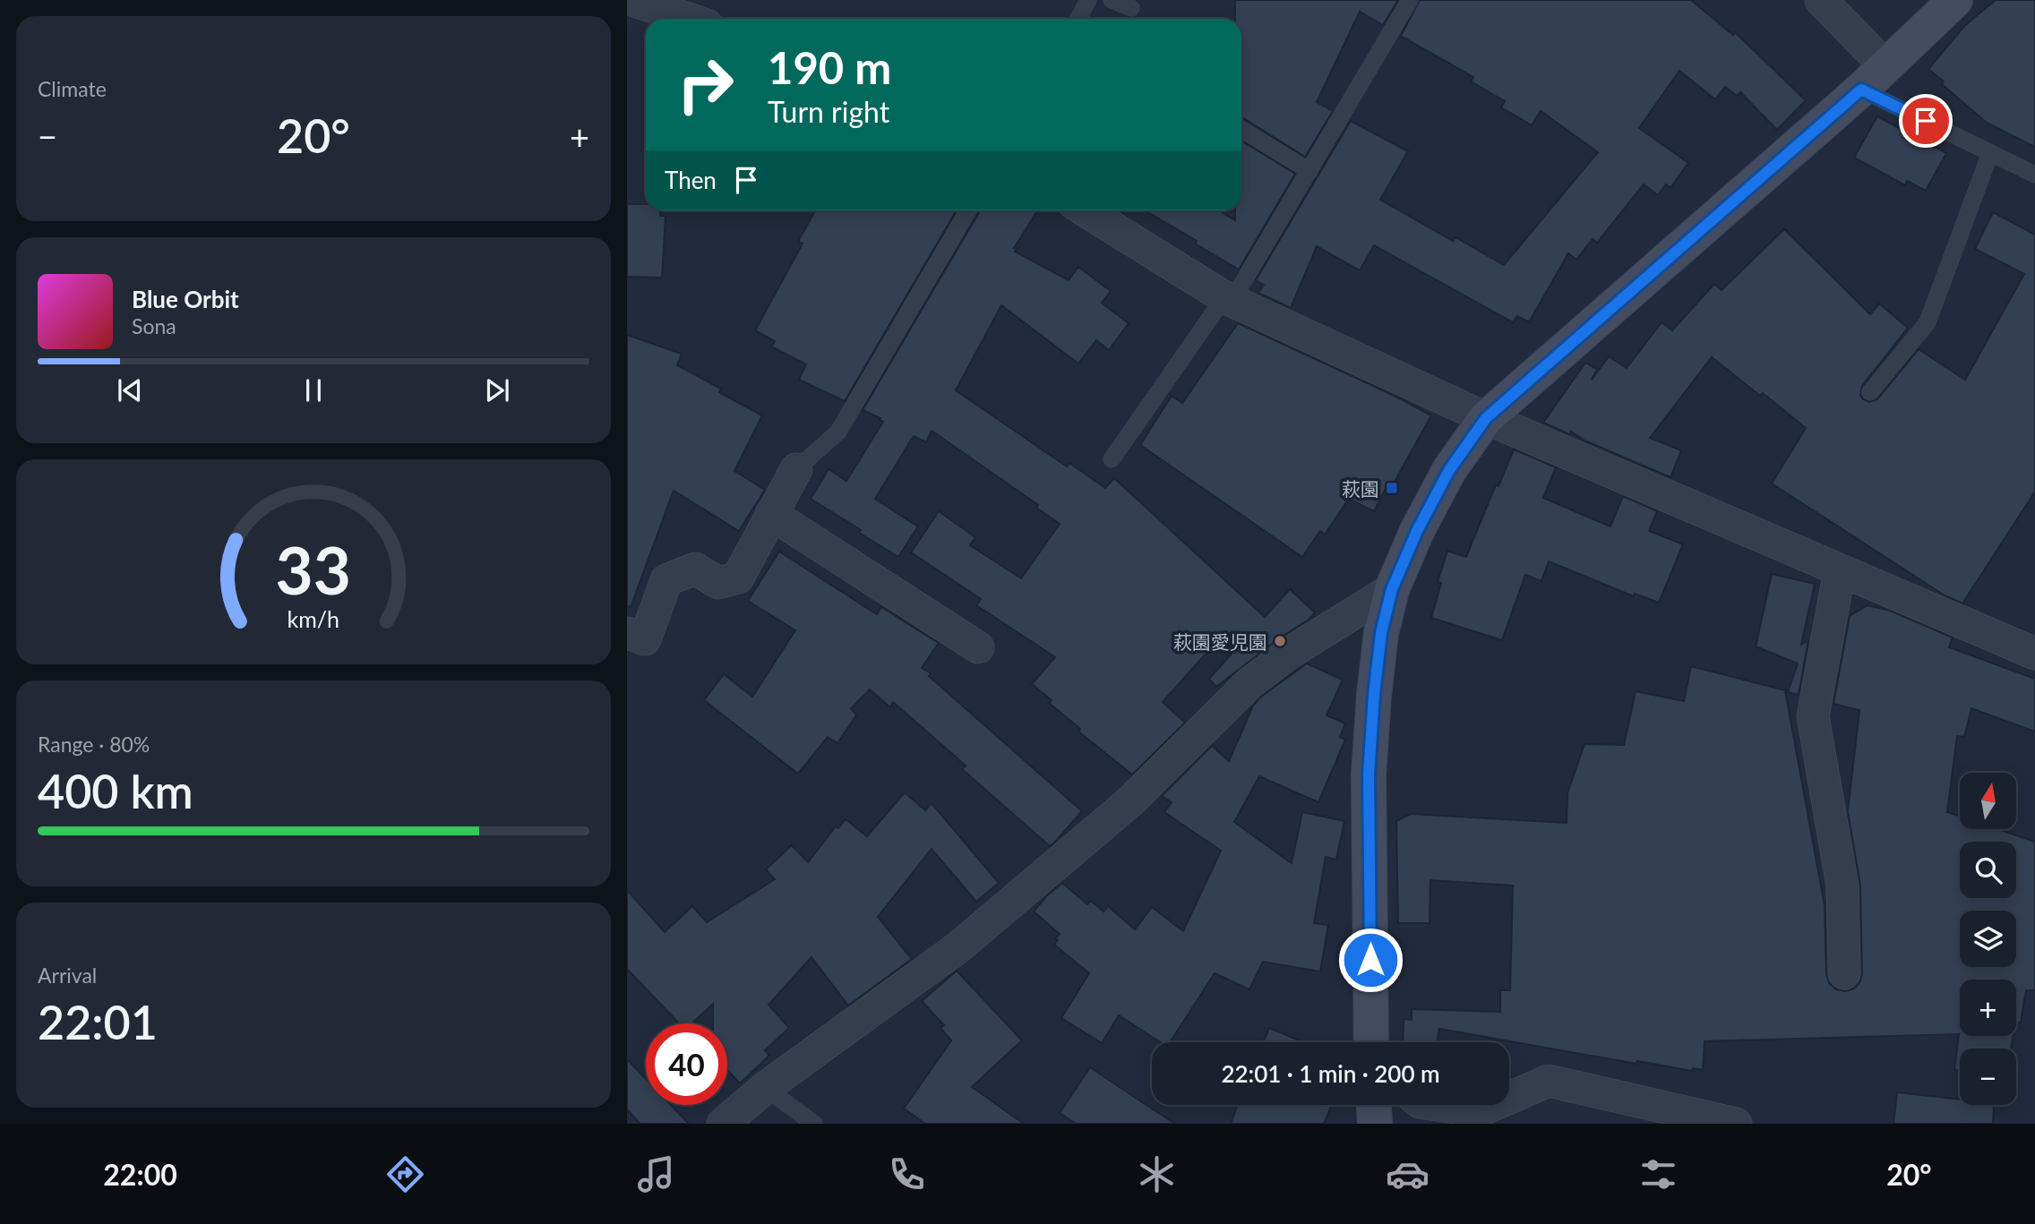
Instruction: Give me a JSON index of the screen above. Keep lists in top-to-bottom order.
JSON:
{
  "places": {
    "transit": ["萩園"],
    "other": ["萩園愛児園"]
  },
  "north": "top",
  "page": {
    "tile": [
      "Climate",
      ["Range · 80%", "400 km"],
      ["Arrival", "22:01"]
    ],
    "turn": ["190 m", "Turn right"],
    "heat": ["−", "20°", "+"],
    "then": "Then",
    "song": ["Blue Orbit", "Sona"],
    "map_buttons": ["+", "−"],
    "limit": "40",
    "trip": "22:01 · 1 min · 200 m",
    "tabs": ["22:00", "20°"],
    "gauge": ["33", "km/h"]
  }
}
